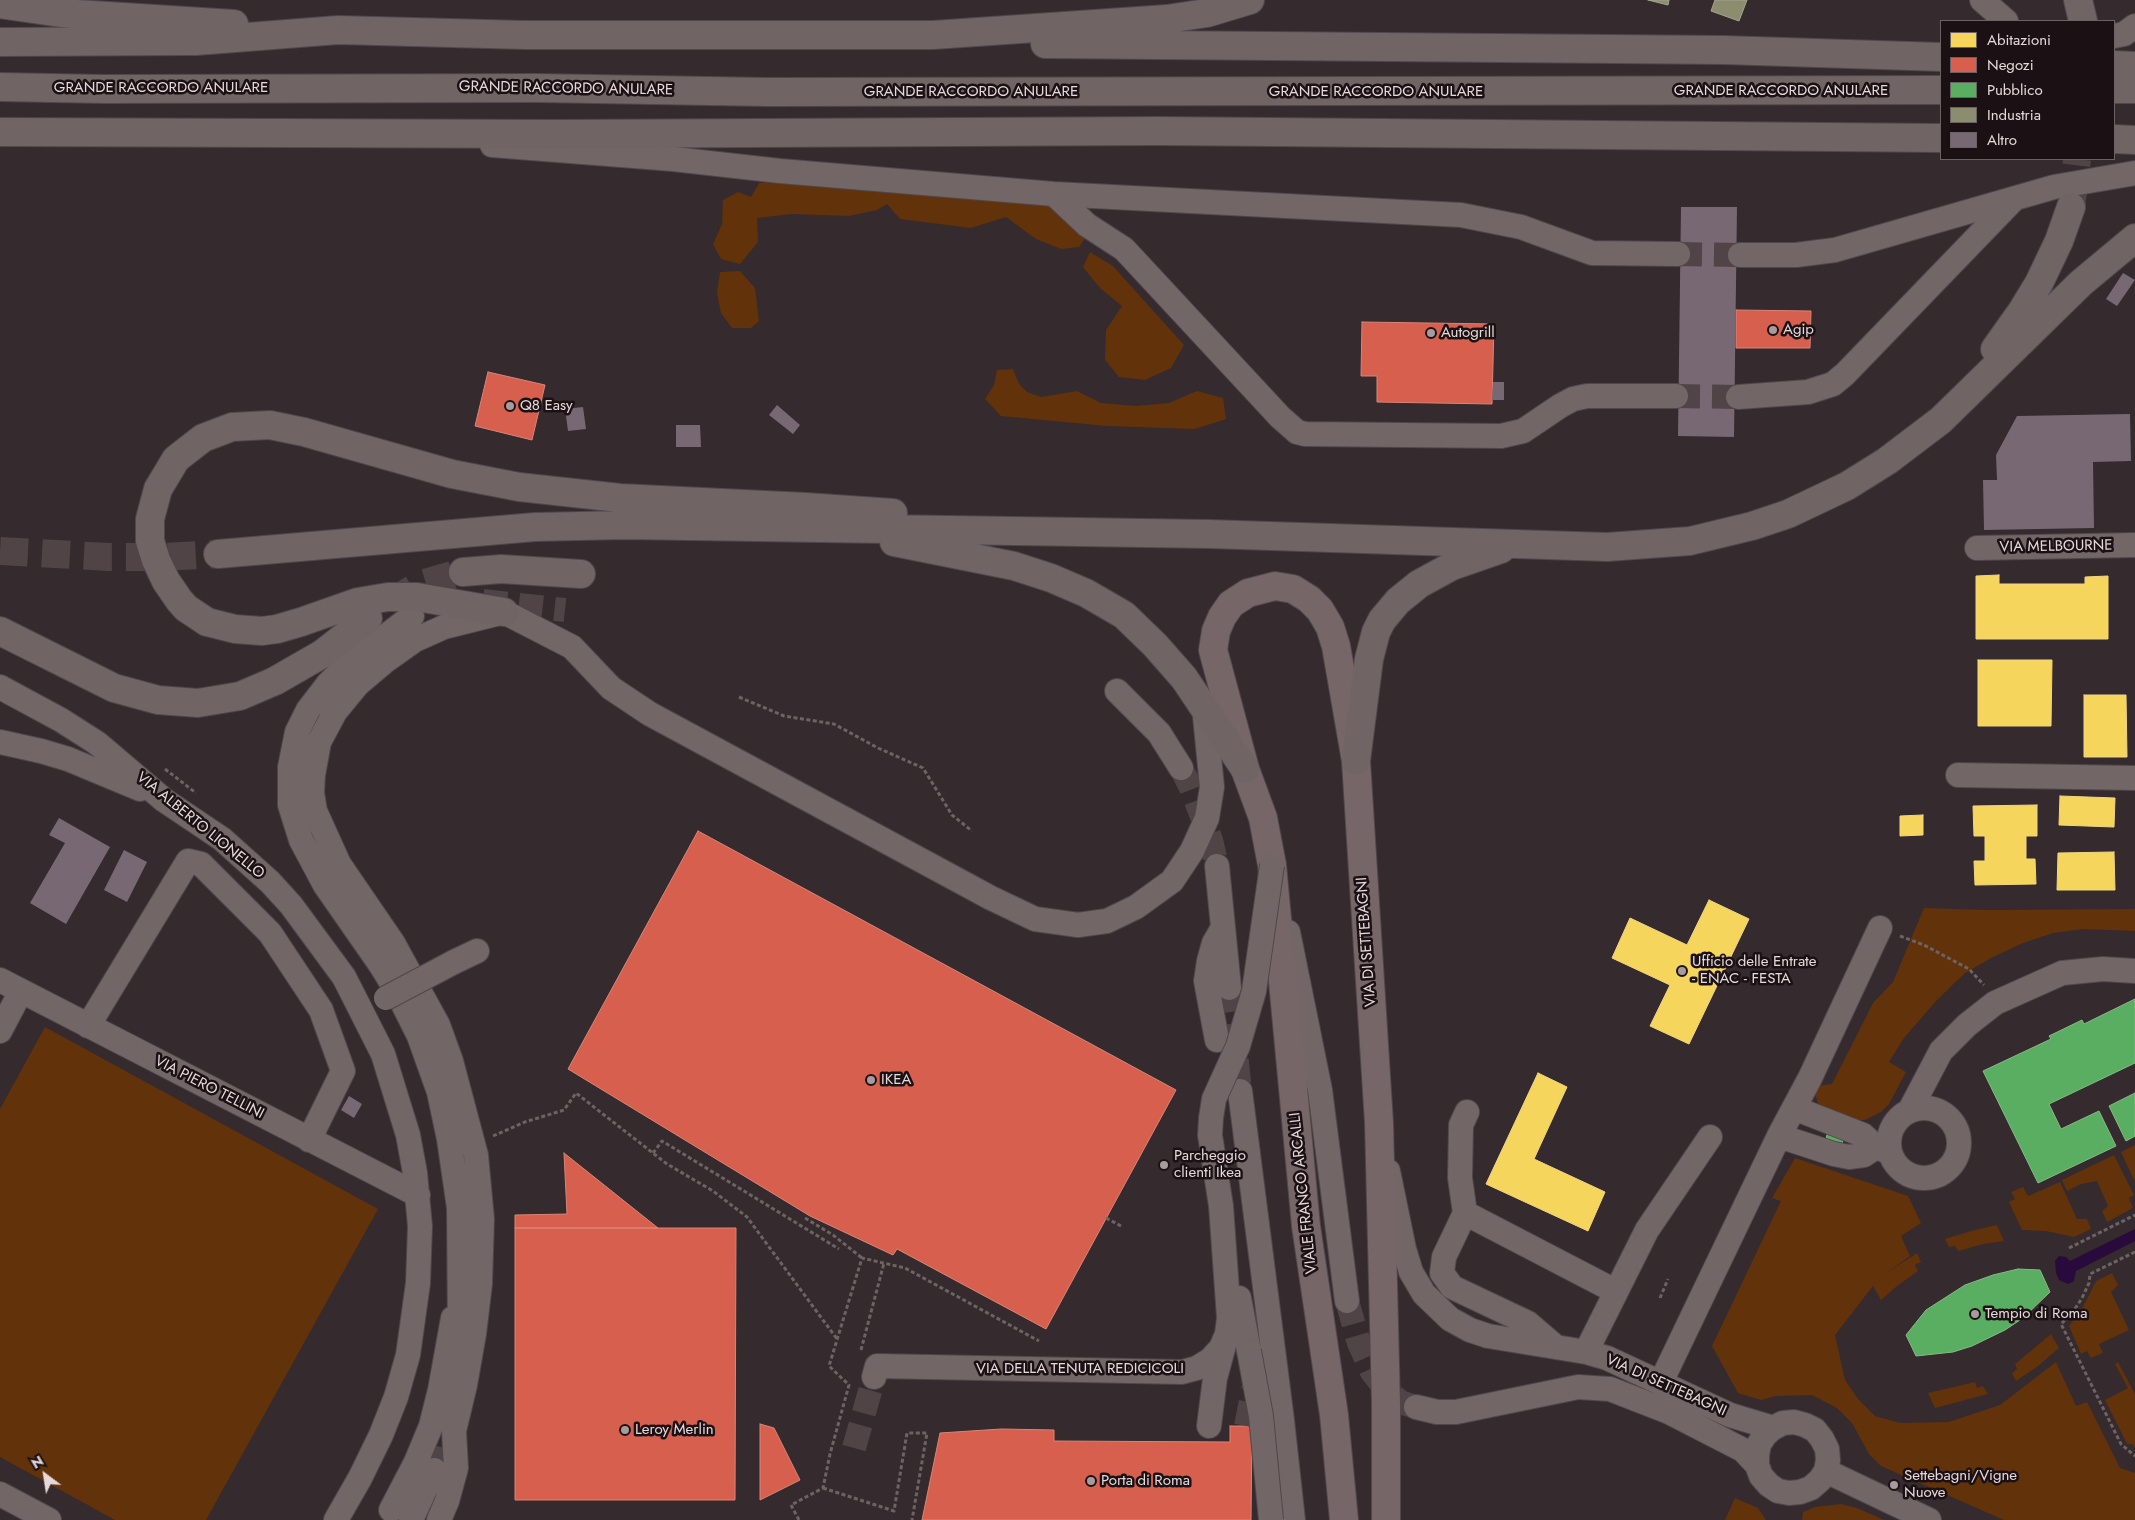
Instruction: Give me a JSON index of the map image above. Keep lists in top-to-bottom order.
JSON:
{
  "streets": {
    "highway": ["GRANDE RACCORDO ANULARE"],
    "main road": ["VIA DI SETTEBAGNI", "VIALE FRANCO ARCALLI"],
    "street": [
      "VIA MELBOURNE",
      "VIA ALBERTO LIONELLO",
      "VIA PIERO TELLINI",
      "VIA DELLA TENUTA REDICICOLI"
    ]
  },
  "crossings": [
    ["VIA ALBERTO LIONELLO", "VIA PIERO TELLINI"]
  ],
  "places": [
    "Agip",
    "Autogrill",
    "Q8 Easy",
    "Ufficio delle Entrate - ENAC - FESTA",
    "IKEA",
    "Parcheggio clienti Ikea",
    "Tempio di Roma",
    "Leroy Merlin",
    "Porta di Roma",
    "Settebagni/Vigne Nuove"
  ],
  "legend": [
    "Abitazioni",
    "Negozi",
    "Pubblico",
    "Industria",
    "Altro"
  ],
  "north": "top left"
}
